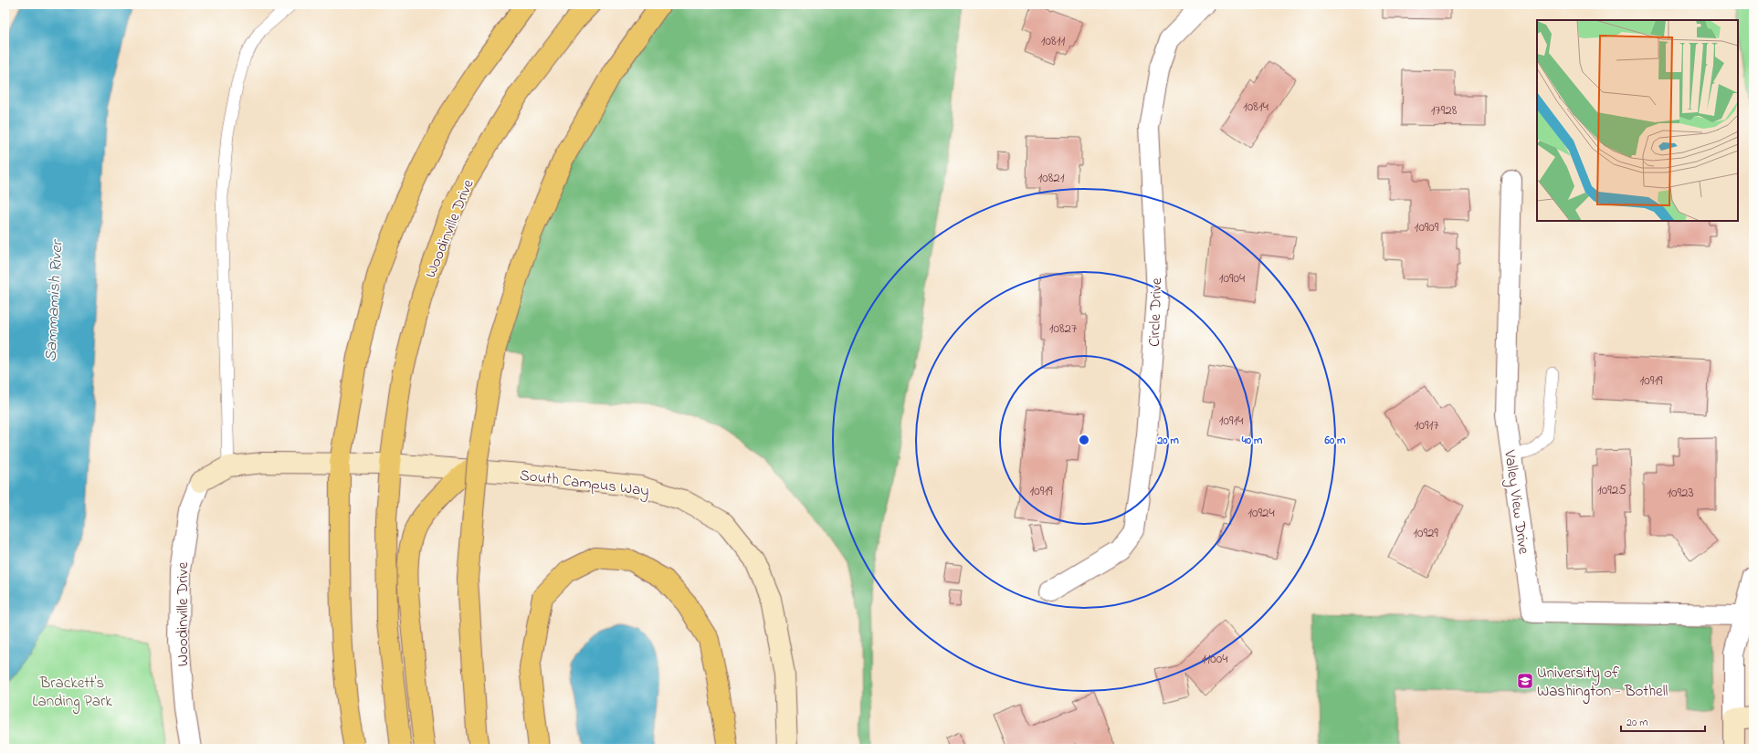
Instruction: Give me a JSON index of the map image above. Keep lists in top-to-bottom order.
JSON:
{
  "streets": {
    "main road": ["Woodinville Drive"],
    "street": ["Circle Drive", "South Campus Way", "Valley View Drive"]
  },
  "crossings": [
    ["Woodinville Drive", "South Campus Way"]
  ],
  "water": ["Sammamish River"],
  "parks": ["Brackett's Landing Park"],
  "places": {
    "school or university": ["University of Washington - Bothell"]
  },
  "house_numbers": [
    "10811",
    "10814",
    "17928",
    "10821",
    "10909",
    "10904",
    "10827",
    "10919",
    "10914",
    "10917",
    "10925",
    "10919",
    "10923",
    "10924",
    "10929",
    "11004"
  ],
  "scale_bar": "20 m",
  "rings": ["20 m", "40 m", "60 m"]
}
